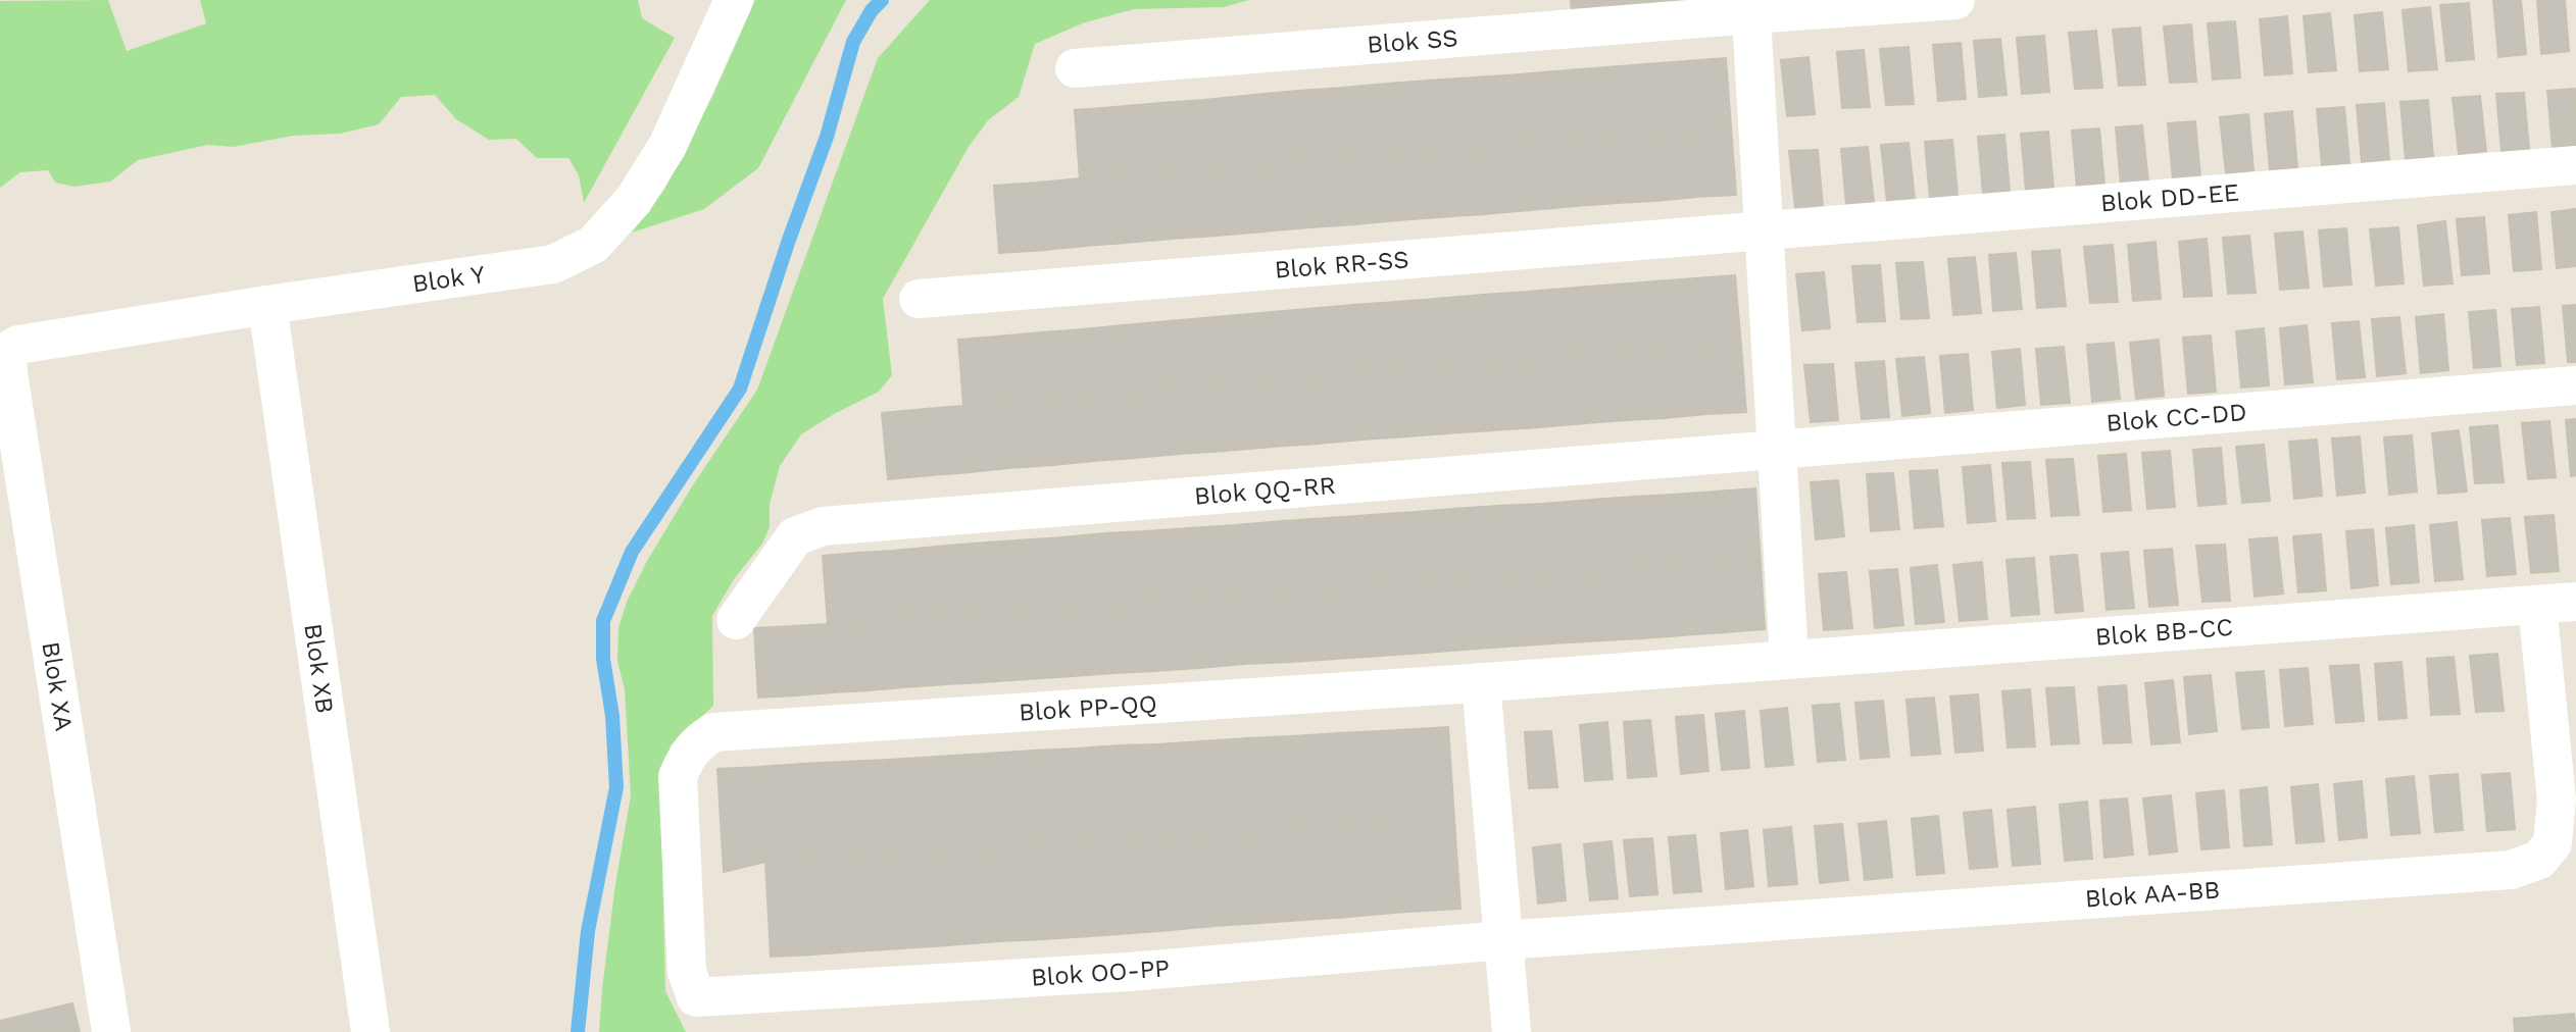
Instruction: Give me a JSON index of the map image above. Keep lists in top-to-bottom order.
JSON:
{
  "streets": {
    "street": [
      "Blok SS",
      "Blok DD-EE",
      "Blok RR-SS",
      "Blok Y",
      "Blok CC-DD",
      "Blok QQ-RR",
      "Blok BB-CC",
      "Blok XB",
      "Blok XA",
      "Blok PP-QQ",
      "Blok AA-BB",
      "Blok OO-PP"
    ]
  },
  "crossings": [
    ["Blok DD-EE", "Blok RR-SS"],
    ["Blok Y", "Blok XB"],
    ["Blok Y", "Blok XA"],
    ["Blok CC-DD", "Blok QQ-RR"],
    ["Blok BB-CC", "Blok PP-QQ"],
    ["Blok BB-CC", "Blok AA-BB"],
    ["Blok PP-QQ", "Blok OO-PP"],
    ["Blok AA-BB", "Blok OO-PP"]
  ]
}
